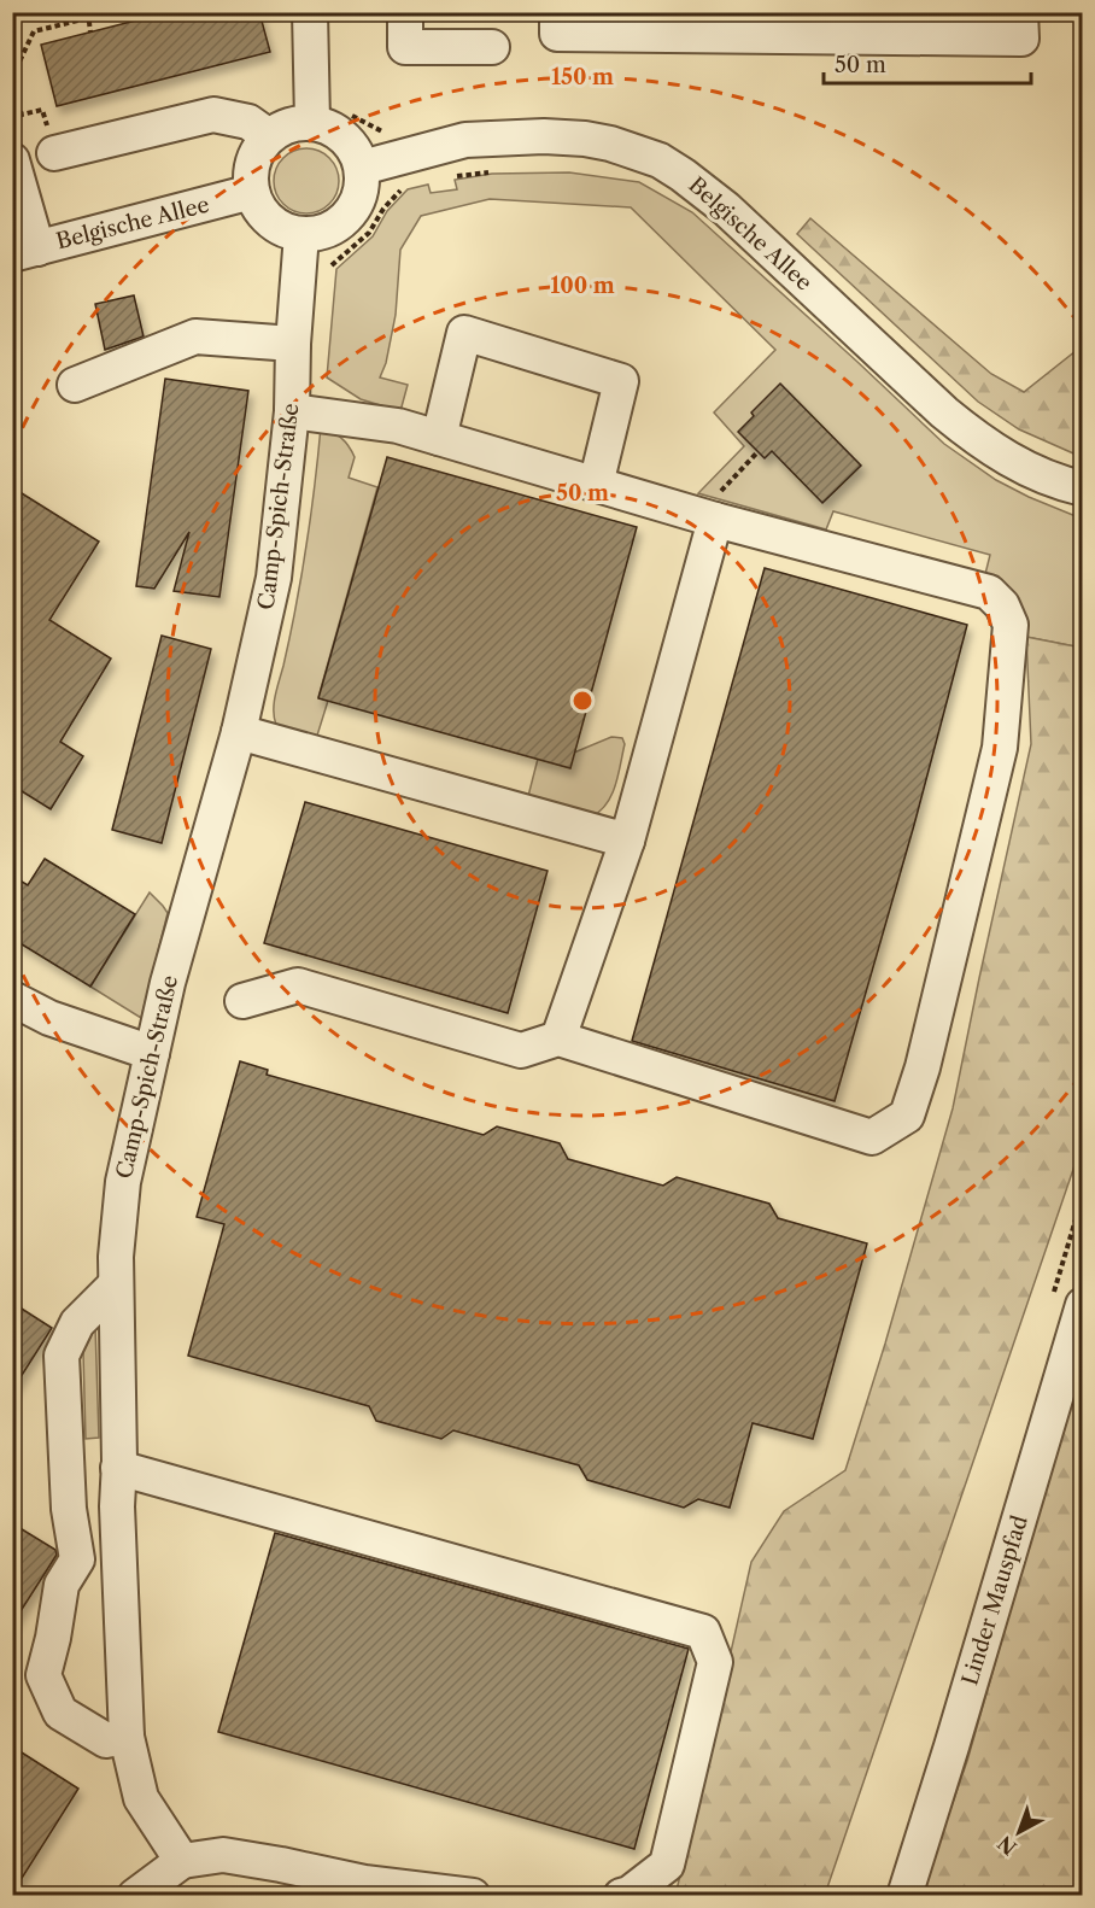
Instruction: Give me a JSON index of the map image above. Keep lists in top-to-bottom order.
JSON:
{
  "streets": {
    "street": ["Belgische Allee", "Camp-Spich-Straße", "Linder Mauspfad"]
  },
  "crossings": [
    ["Belgische Allee", "Camp-Spich-Straße"]
  ],
  "scale_bar": "50 m",
  "north": "bottom left",
  "rings": ["150 m", "100 m", "50 m"]
}
